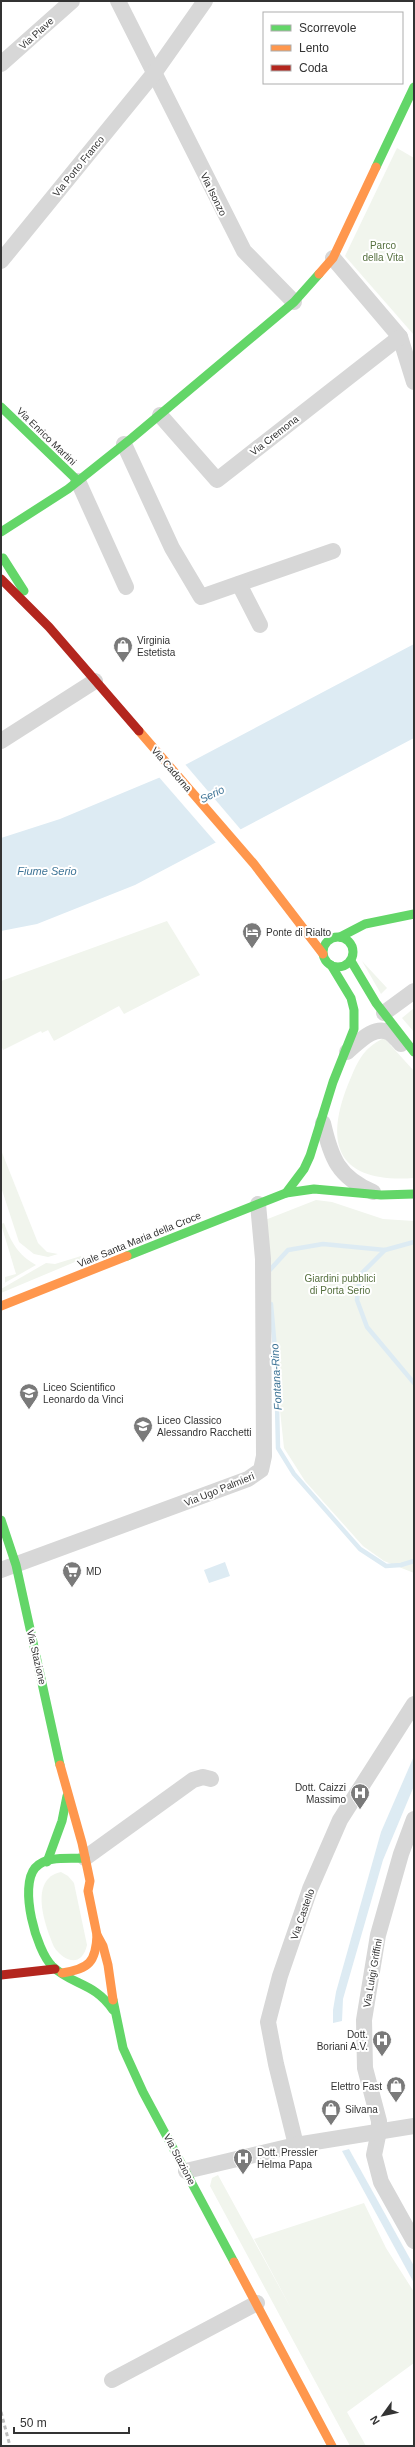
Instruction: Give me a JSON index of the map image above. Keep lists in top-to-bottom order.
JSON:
{
  "streets": {
    "street": [
      "Via Piave",
      "Via Porto Franco",
      "Via Isonzo",
      "Via Cremona",
      "Via Enrico Martini",
      "Via Cadorna",
      "Viale Santa Maria della Croce",
      "Via Ugo Palmieri",
      "Via Stazione",
      "Via Castello",
      "Via Luigi Griffini"
    ]
  },
  "crossings": [
    ["Via Porto Franco", "Via Isonzo"],
    ["Viale Santa Maria della Croce", "Via Ugo Palmieri"],
    ["Via Ugo Palmieri", "Via Stazione"]
  ],
  "water": ["Serio", "Fiume Serio", "Fontana-Rino"],
  "parks": ["Parco della Vita", "Giardini pubblici di Porta Serio"],
  "places": {
    "shop": ["Virginia Estetista", "Elettro Fast", "Silvana"],
    "hotel": ["Ponte di Rialto"],
    "school or university": ["Liceo Scientifico Leonardo da Vinci", "Liceo Classico Alessandro Racchetti"],
    "supermarket": ["MD"],
    "hospital": ["Dott. Caizzi Massimo", "Dott. Boriani A.V.", "Dott. Pressler Helma Papa"]
  },
  "legend": ["Scorrevole", "Lento", "Coda"],
  "scale_bar": "50 m",
  "north": "bottom left"
}
